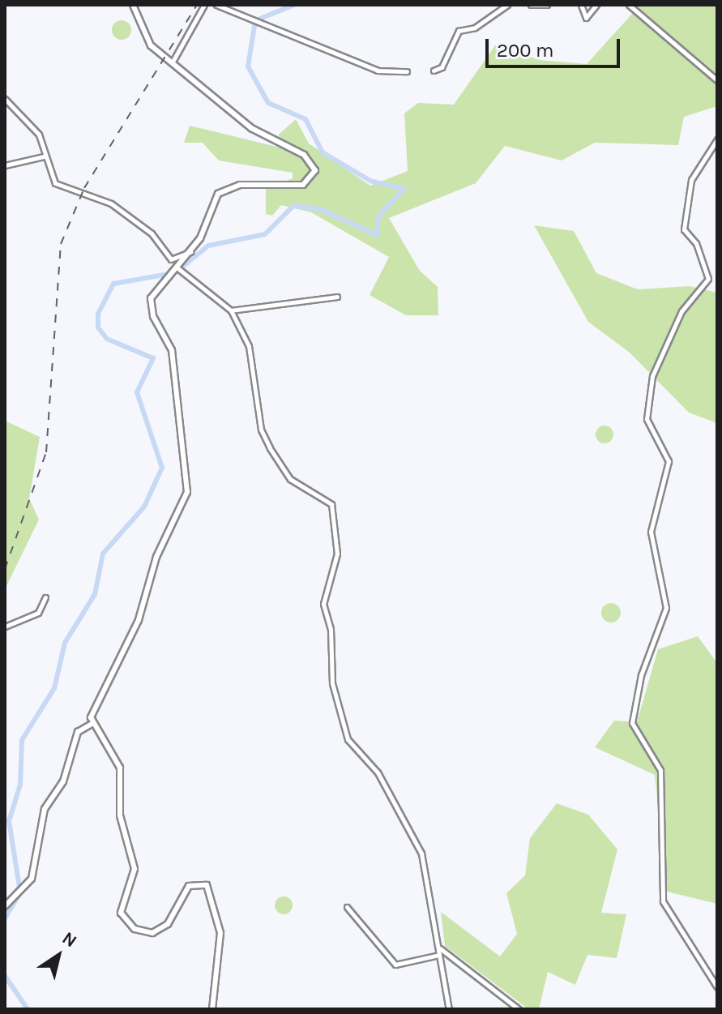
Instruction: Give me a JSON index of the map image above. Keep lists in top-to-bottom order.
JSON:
{
  "scale_bar": "200 m",
  "north": "top right"
}
